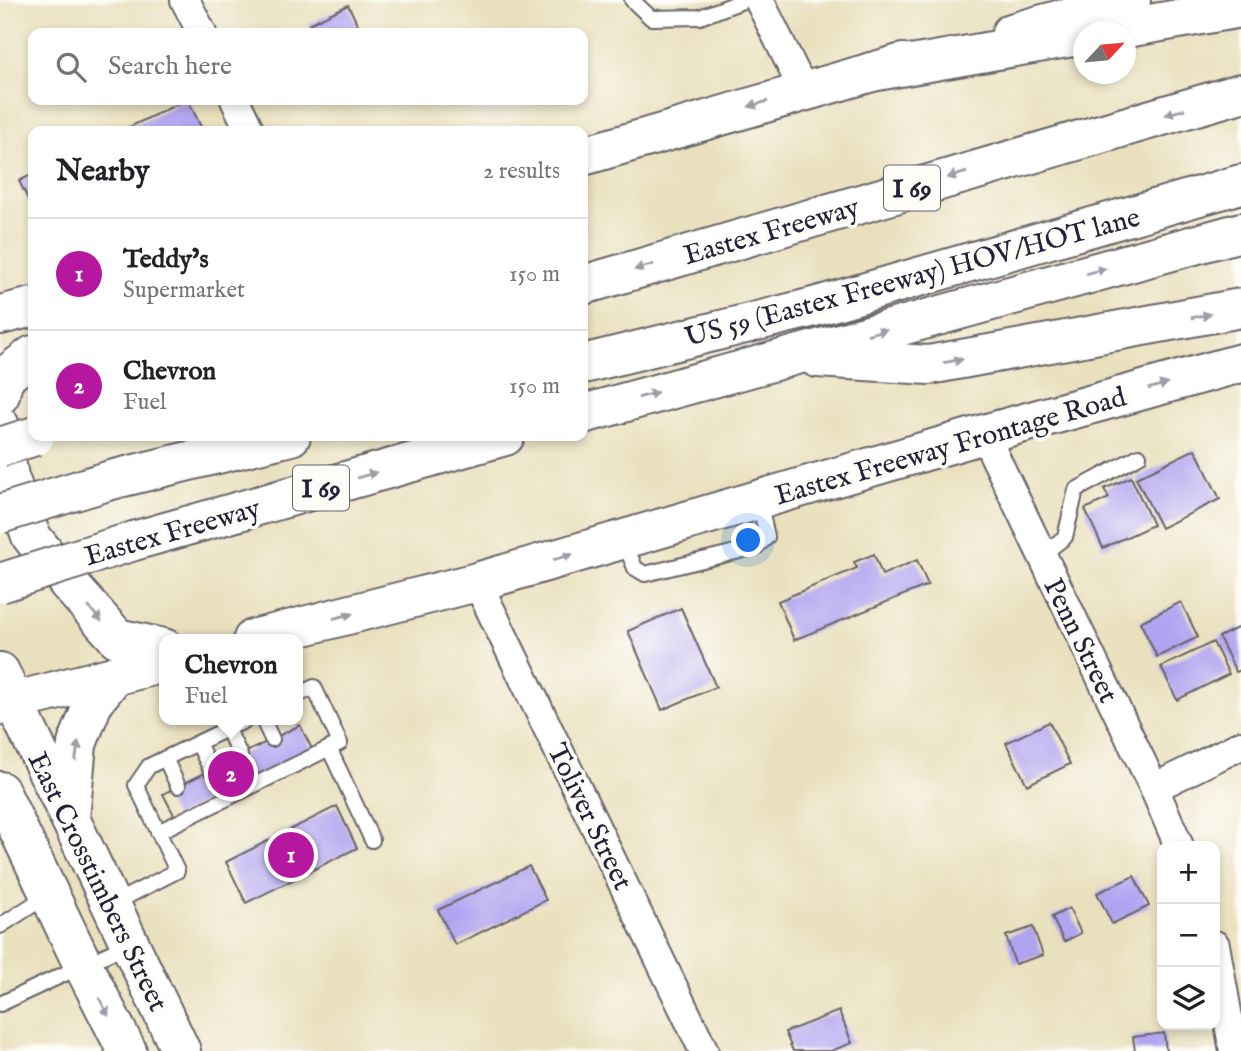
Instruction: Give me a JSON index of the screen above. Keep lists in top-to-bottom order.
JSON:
{
  "streets": {
    "main road": [
      "I 69",
      "Eastex Freeway",
      "US 59 (Eastex Freeway) HOV/HOT lane",
      "Eastex Freeway Frontage Road",
      "East Crosstimbers Street"
    ],
    "street": ["Penn Street", "Toliver Street"]
  },
  "crossings": [
    ["Eastex Freeway Frontage Road", "Penn Street"],
    ["Eastex Freeway Frontage Road", "Toliver Street"]
  ],
  "north": "top right",
  "page": {
    "search": "Search here",
    "heading": ["Nearby", "2 results"],
    "list": [
      {
        "mark": "1",
        "name": "Teddy’s",
        "note": "Supermarket",
        "value": "150 m"
      },
      {
        "mark": "2",
        "name": "Chevron",
        "note": "Fuel",
        "value": "150 m"
      }
    ],
    "popup": ["Chevron", "Fuel"],
    "pins": ["2", "1"],
    "map_buttons": ["+", "−"]
  }
}
